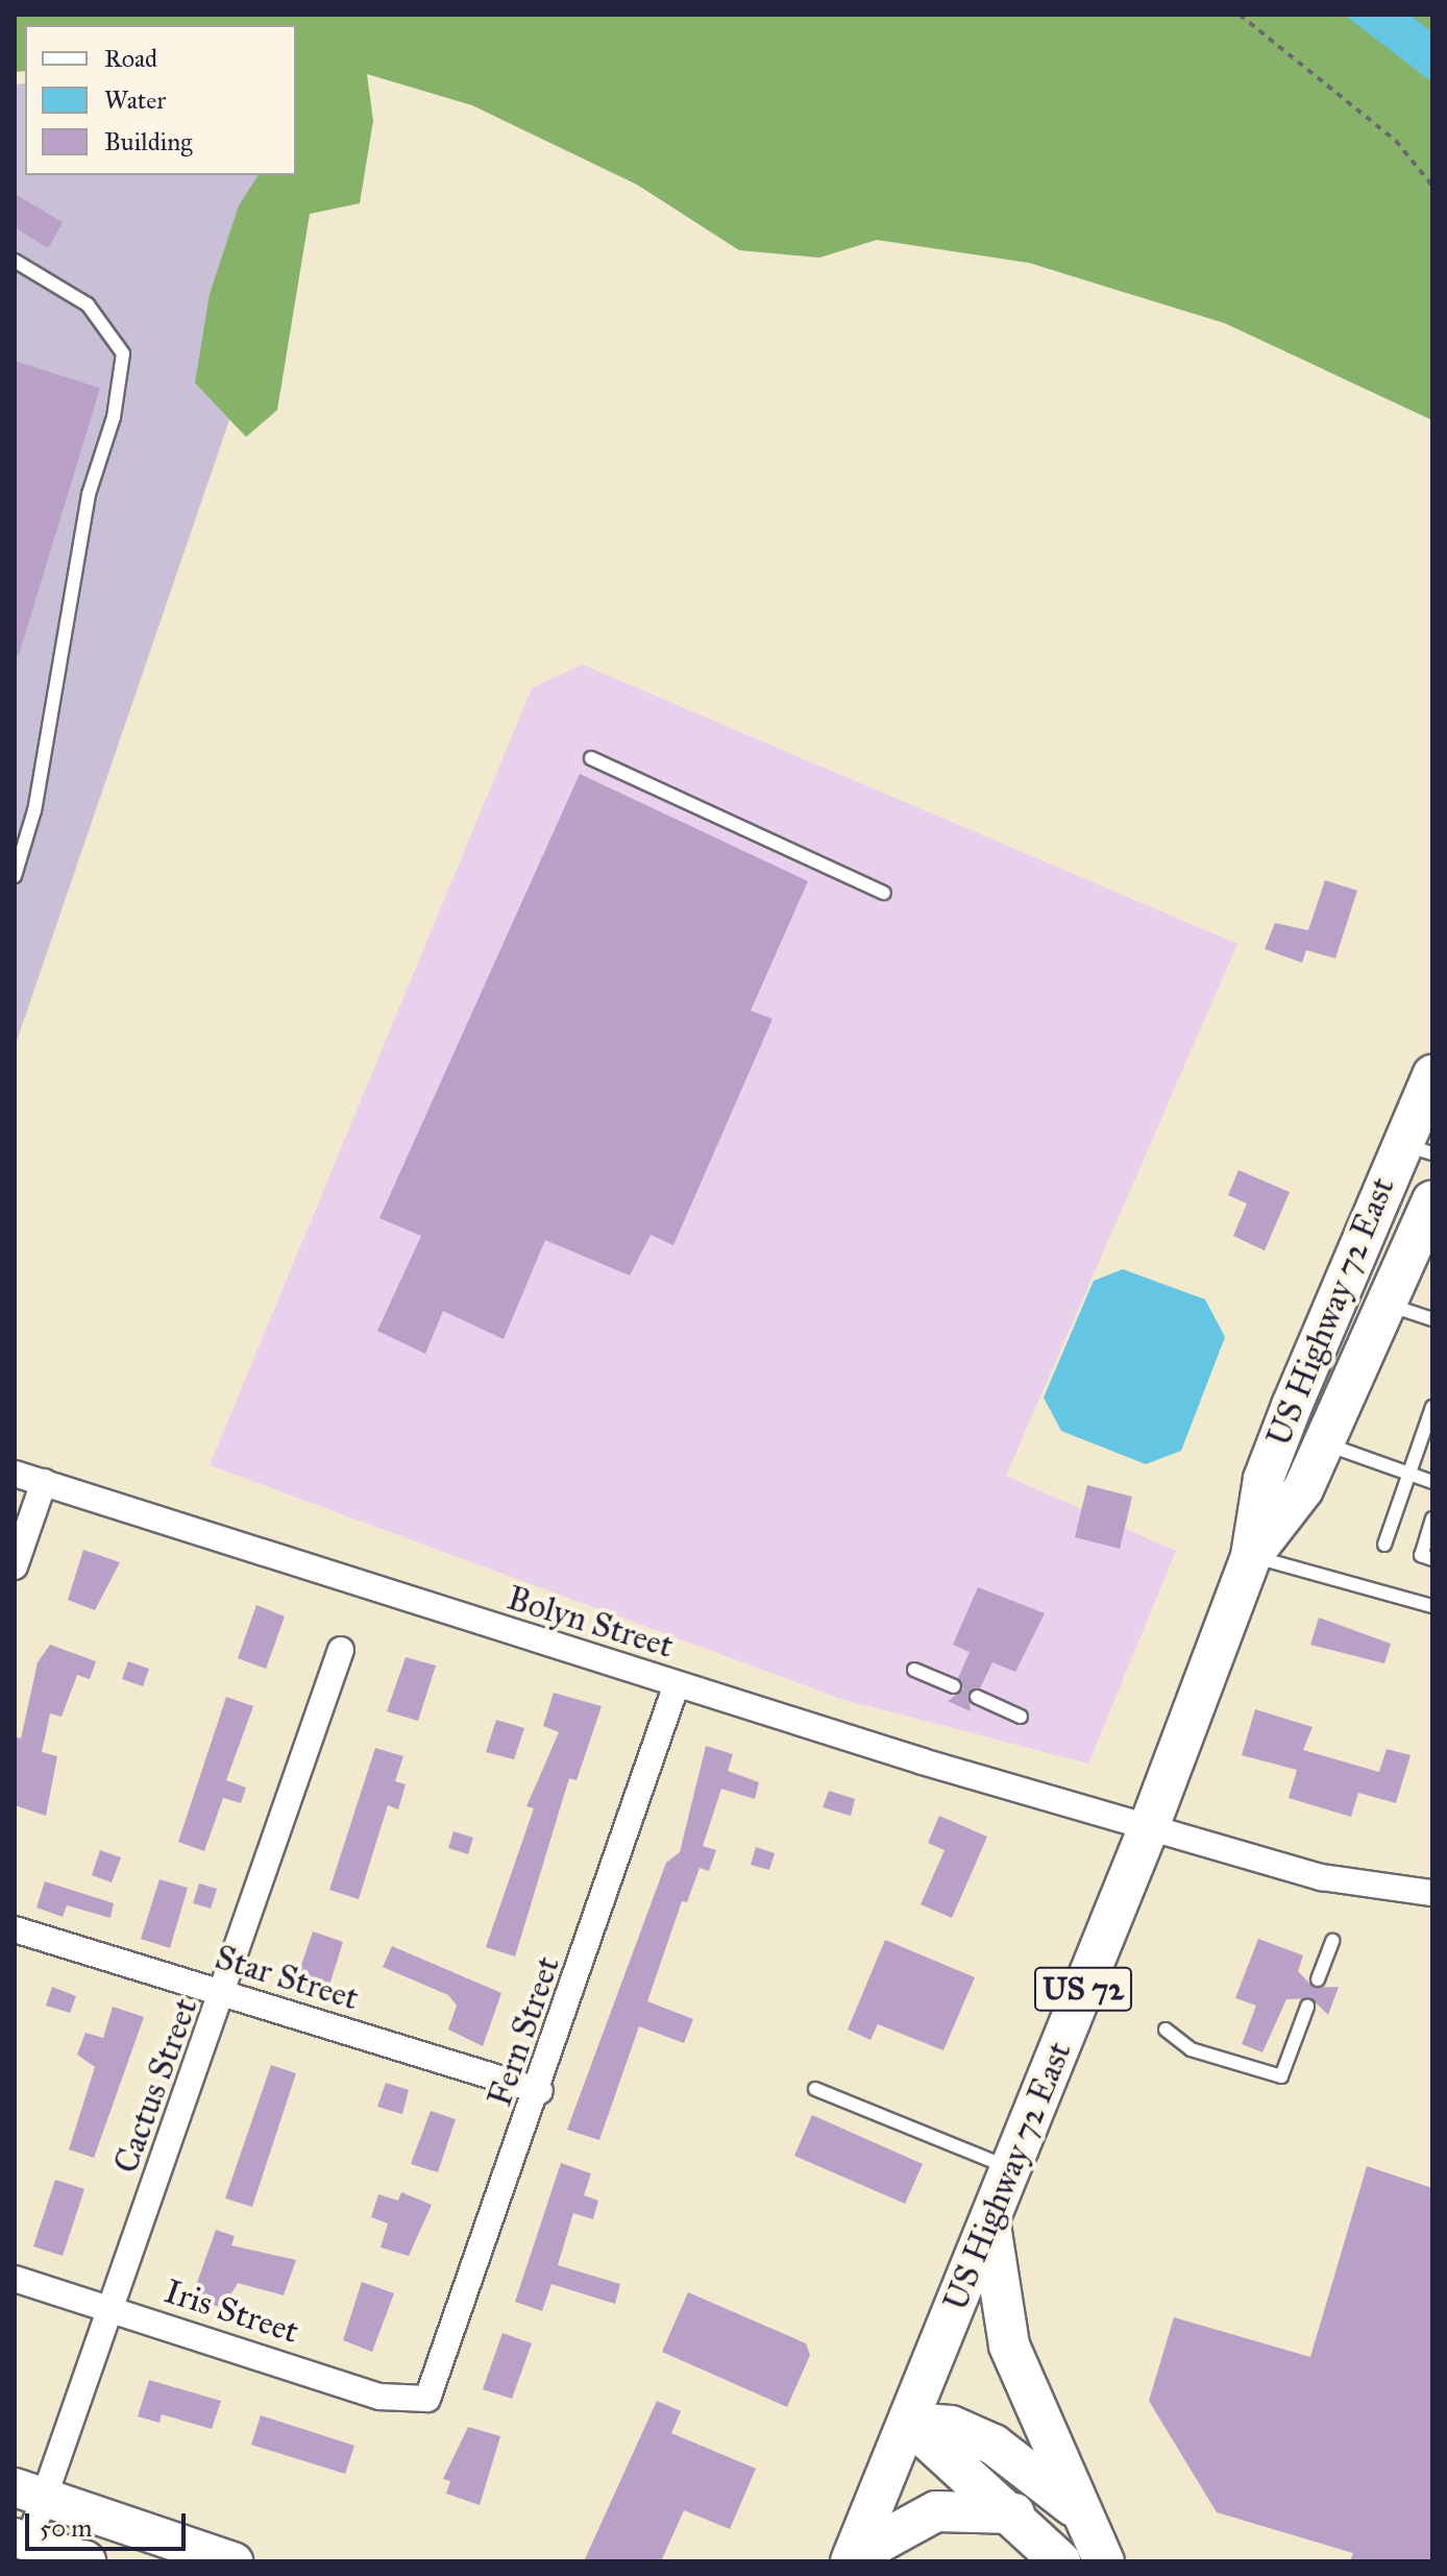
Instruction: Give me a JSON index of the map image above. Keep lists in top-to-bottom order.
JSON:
{
  "streets": {
    "highway": ["US Highway 72 East", "US 72"],
    "street": [
      "Bolyn Street",
      "Star Street",
      "Fern Street",
      "Cactus Street",
      "Iris Street"
    ]
  },
  "crossings": [
    ["US Highway 72 East", "Bolyn Street"],
    ["Bolyn Street", "Fern Street"],
    ["Star Street", "Fern Street"],
    ["Star Street", "Cactus Street"],
    ["Fern Street", "Iris Street"],
    ["Cactus Street", "Iris Street"]
  ],
  "legend": ["Road", "Water", "Building"],
  "scale_bar": "50 m"
}
